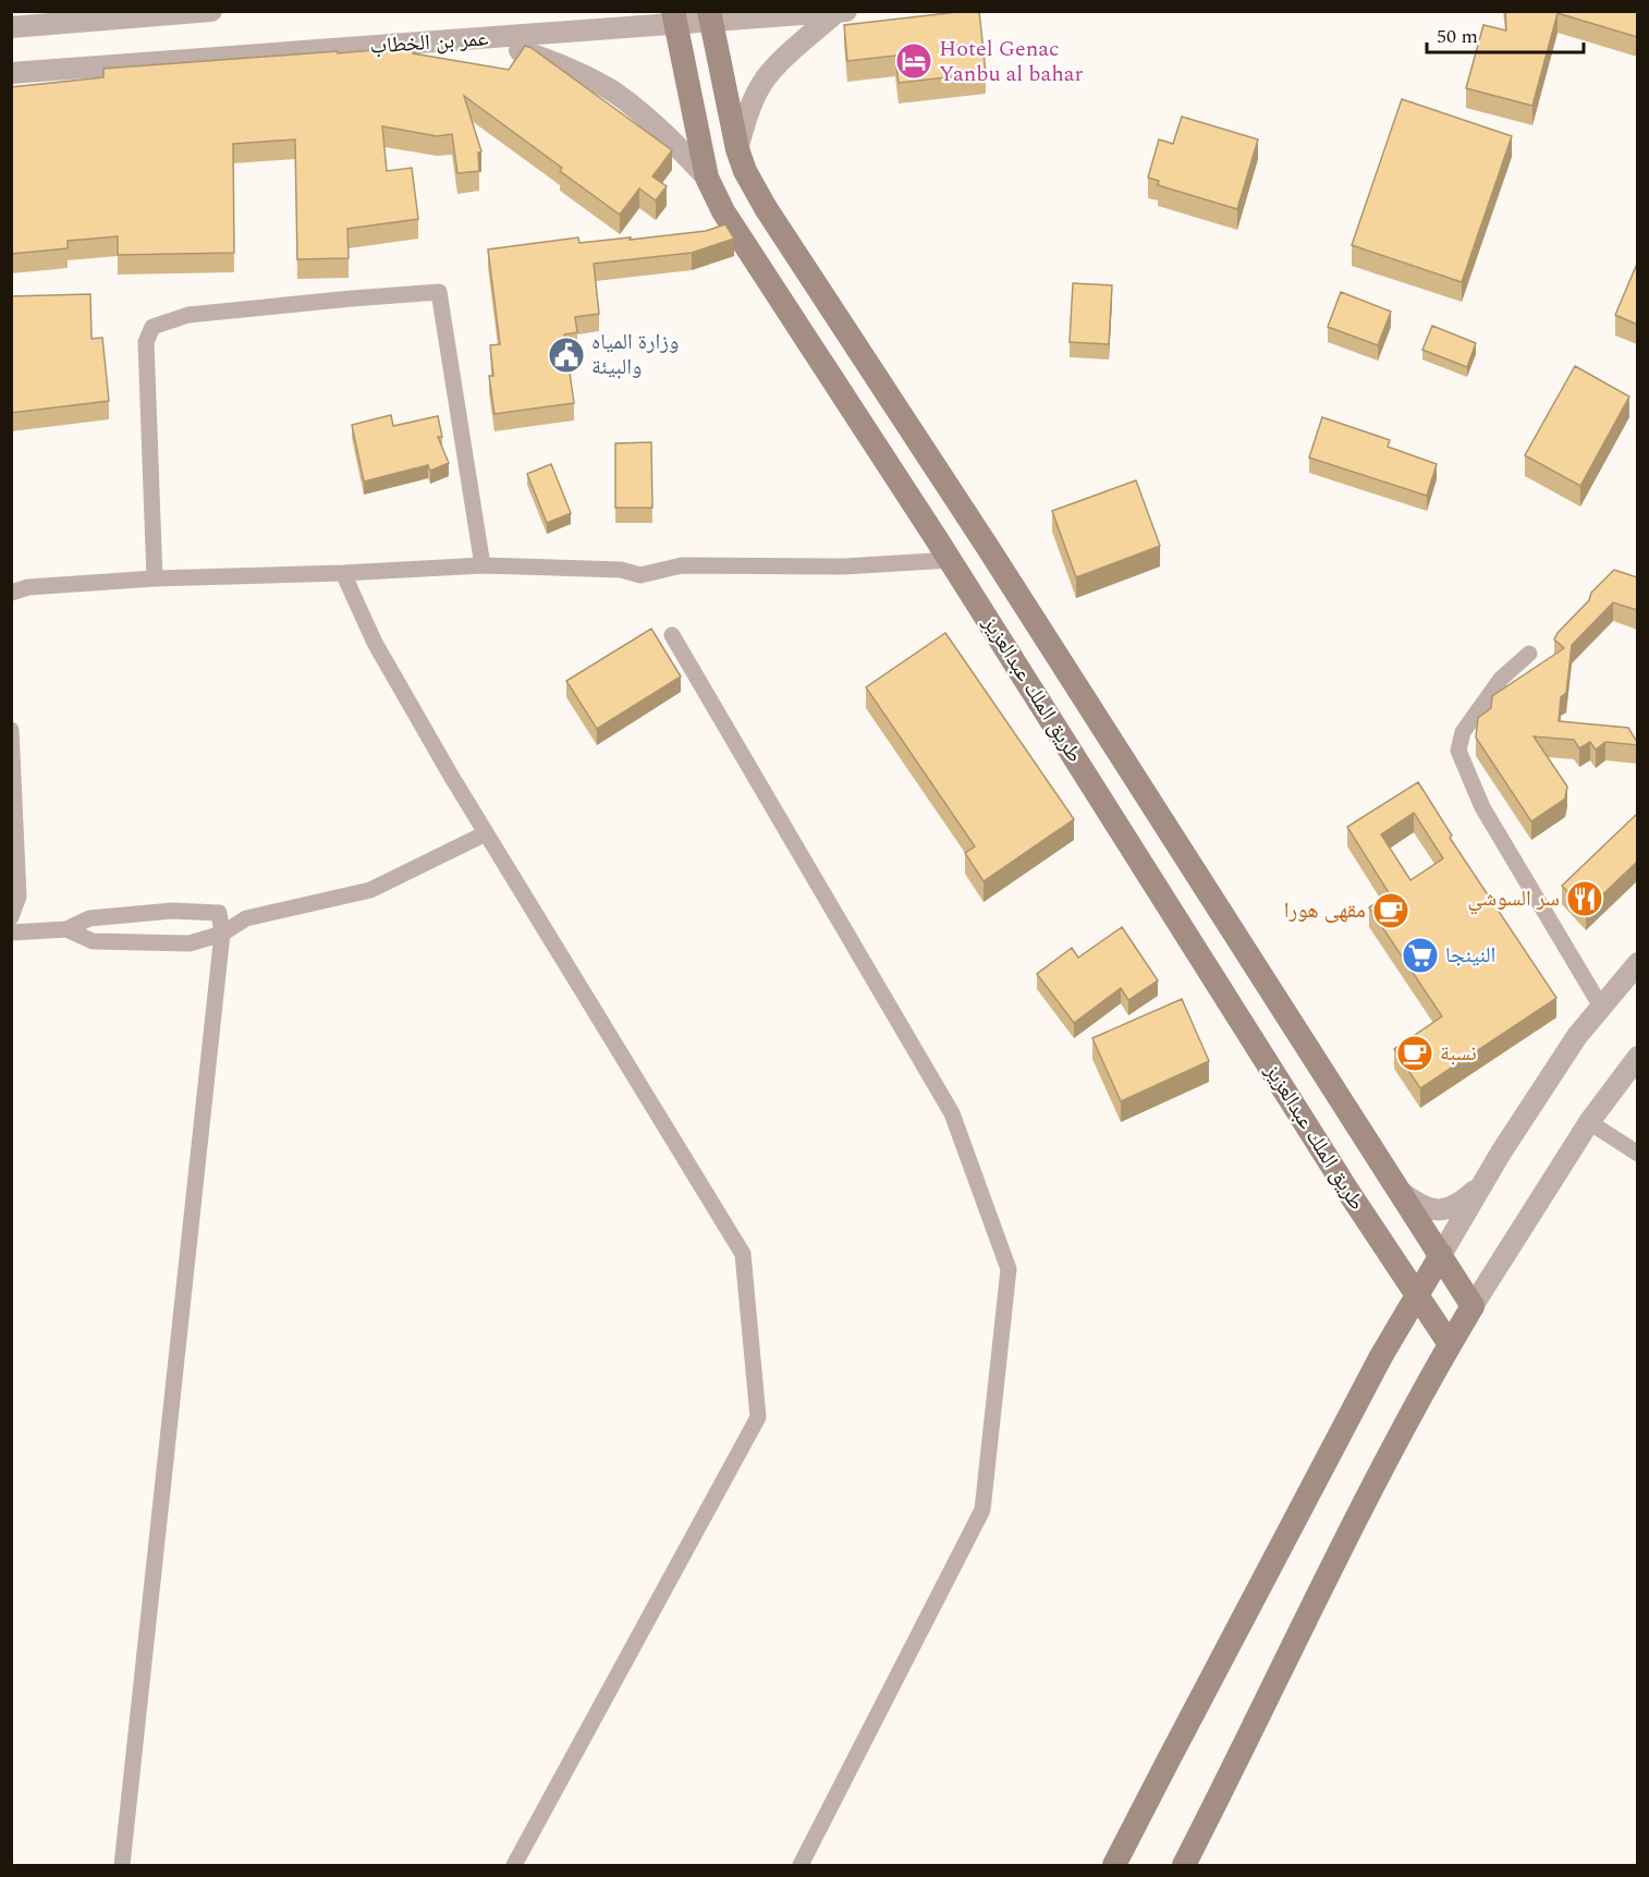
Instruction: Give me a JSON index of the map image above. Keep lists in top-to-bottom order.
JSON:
{
  "streets": {
    "main road": ["طريق الملك عبدالعزيز"],
    "street": ["عمر بن الخطاب"]
  },
  "crossings": [
    ["عمر بن الخطاب", "طريق الملك عبدالعزيز"]
  ],
  "places": {
    "hotel": ["Hotel Genac Yanbu al bahar"],
    "public building": ["وزارة المياه والبيئة"],
    "restaurant": ["سر السوشي"],
    "cafe": ["مقهى هورا", "نسبة"],
    "supermarket": ["النينجا"]
  },
  "scale_bar": "50 m"
}
